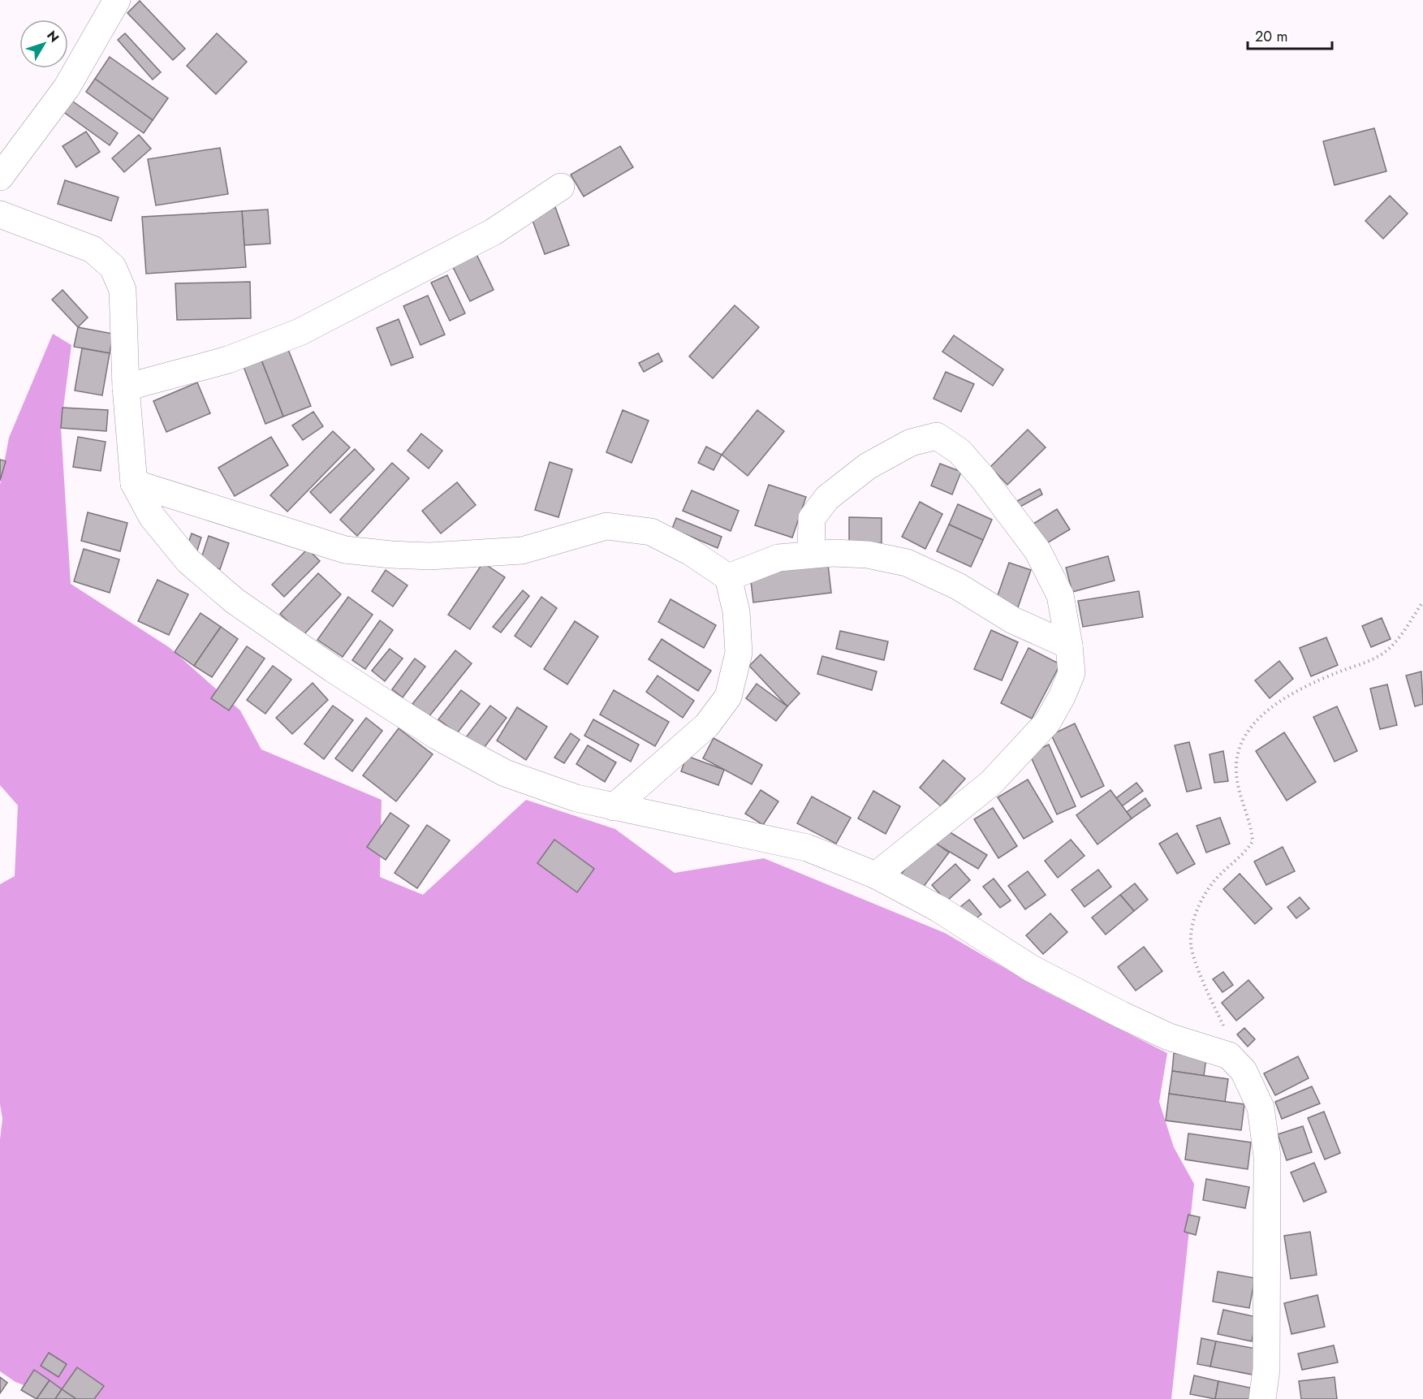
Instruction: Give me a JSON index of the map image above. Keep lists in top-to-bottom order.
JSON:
{
  "scale_bar": "20 m",
  "north": "top right"
}
